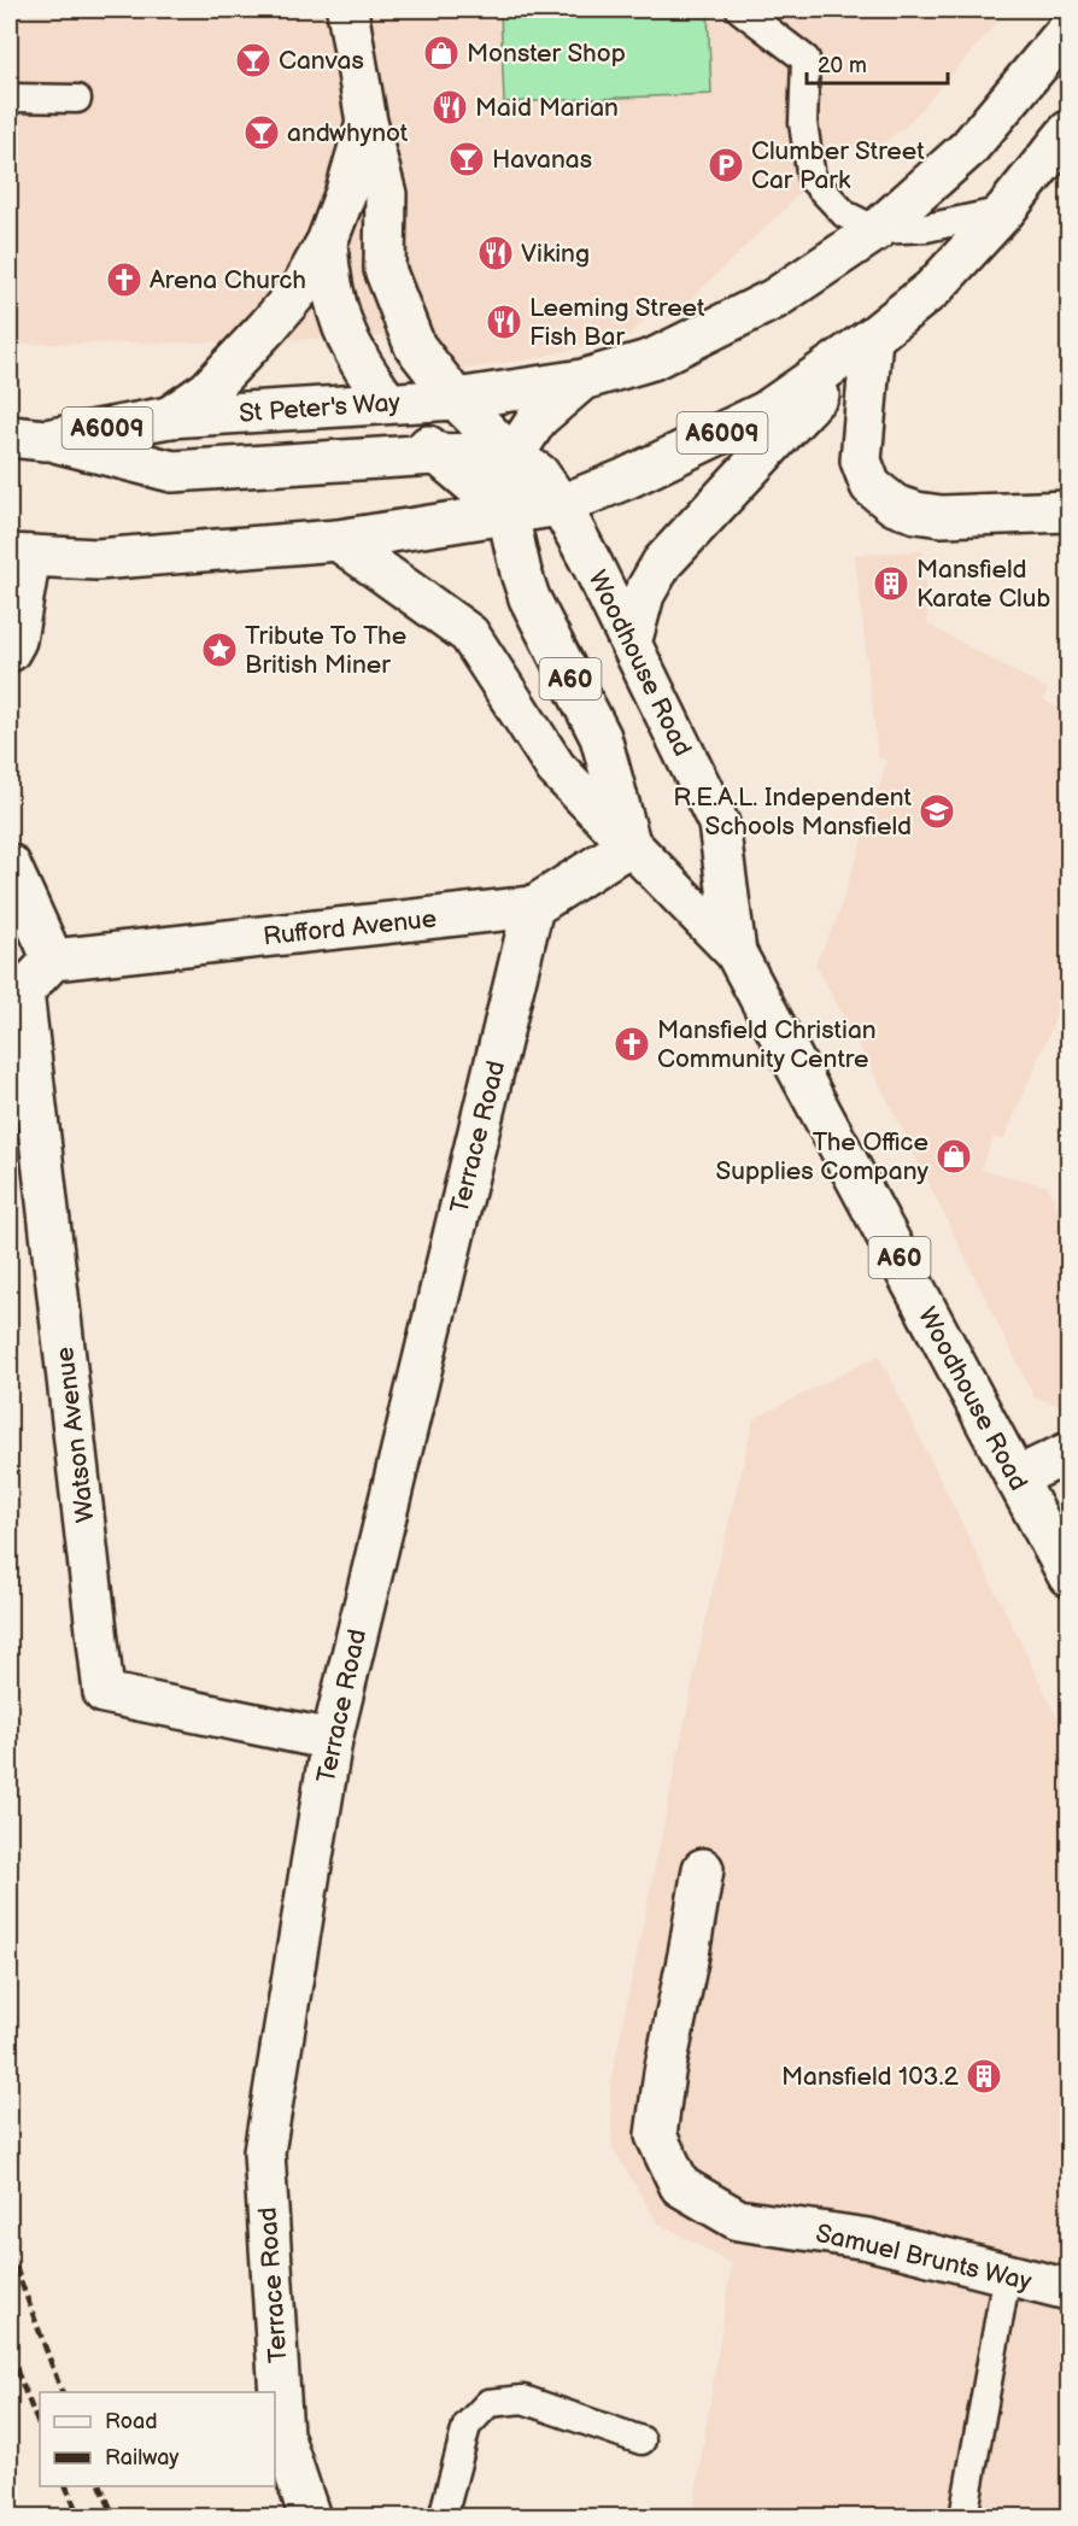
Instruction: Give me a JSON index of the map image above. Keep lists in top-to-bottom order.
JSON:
{
  "streets": {
    "main road": [
      "St Peter's Way",
      "A6009",
      "Woodhouse Road",
      "A60",
      "Rufford Avenue",
      "Terrace Road",
      "Watson Avenue",
      "Samuel Brunts Way"
    ]
  },
  "crossings": [
    ["St Peter's Way", "A6009"],
    ["St Peter's Way", "Woodhouse Road"],
    ["A6009", "Woodhouse Road"],
    ["Woodhouse Road", "Rufford Avenue"],
    ["Rufford Avenue", "Terrace Road"],
    ["Rufford Avenue", "Watson Avenue"],
    ["Terrace Road", "Watson Avenue"]
  ],
  "places": {
    "shop": ["Monster Shop", "The Office Supplies Company"],
    "bar": ["Canvas", "andwhynot", "Havanas"],
    "restaurant": ["Maid Marian", "Viking", "Leeming Street Fish Bar"],
    "parking": ["Clumber Street Car Park"],
    "church": ["Arena Church", "Mansfield Christian Community Centre"],
    "building": ["Mansfield Karate Club", "Mansfield 103.2"],
    "place": ["Tribute To The British Miner"],
    "school or university": ["R.E.A.L. Independent Schools Mansfield"]
  },
  "legend": ["Road", "Railway"],
  "scale_bar": "20 m"
}
